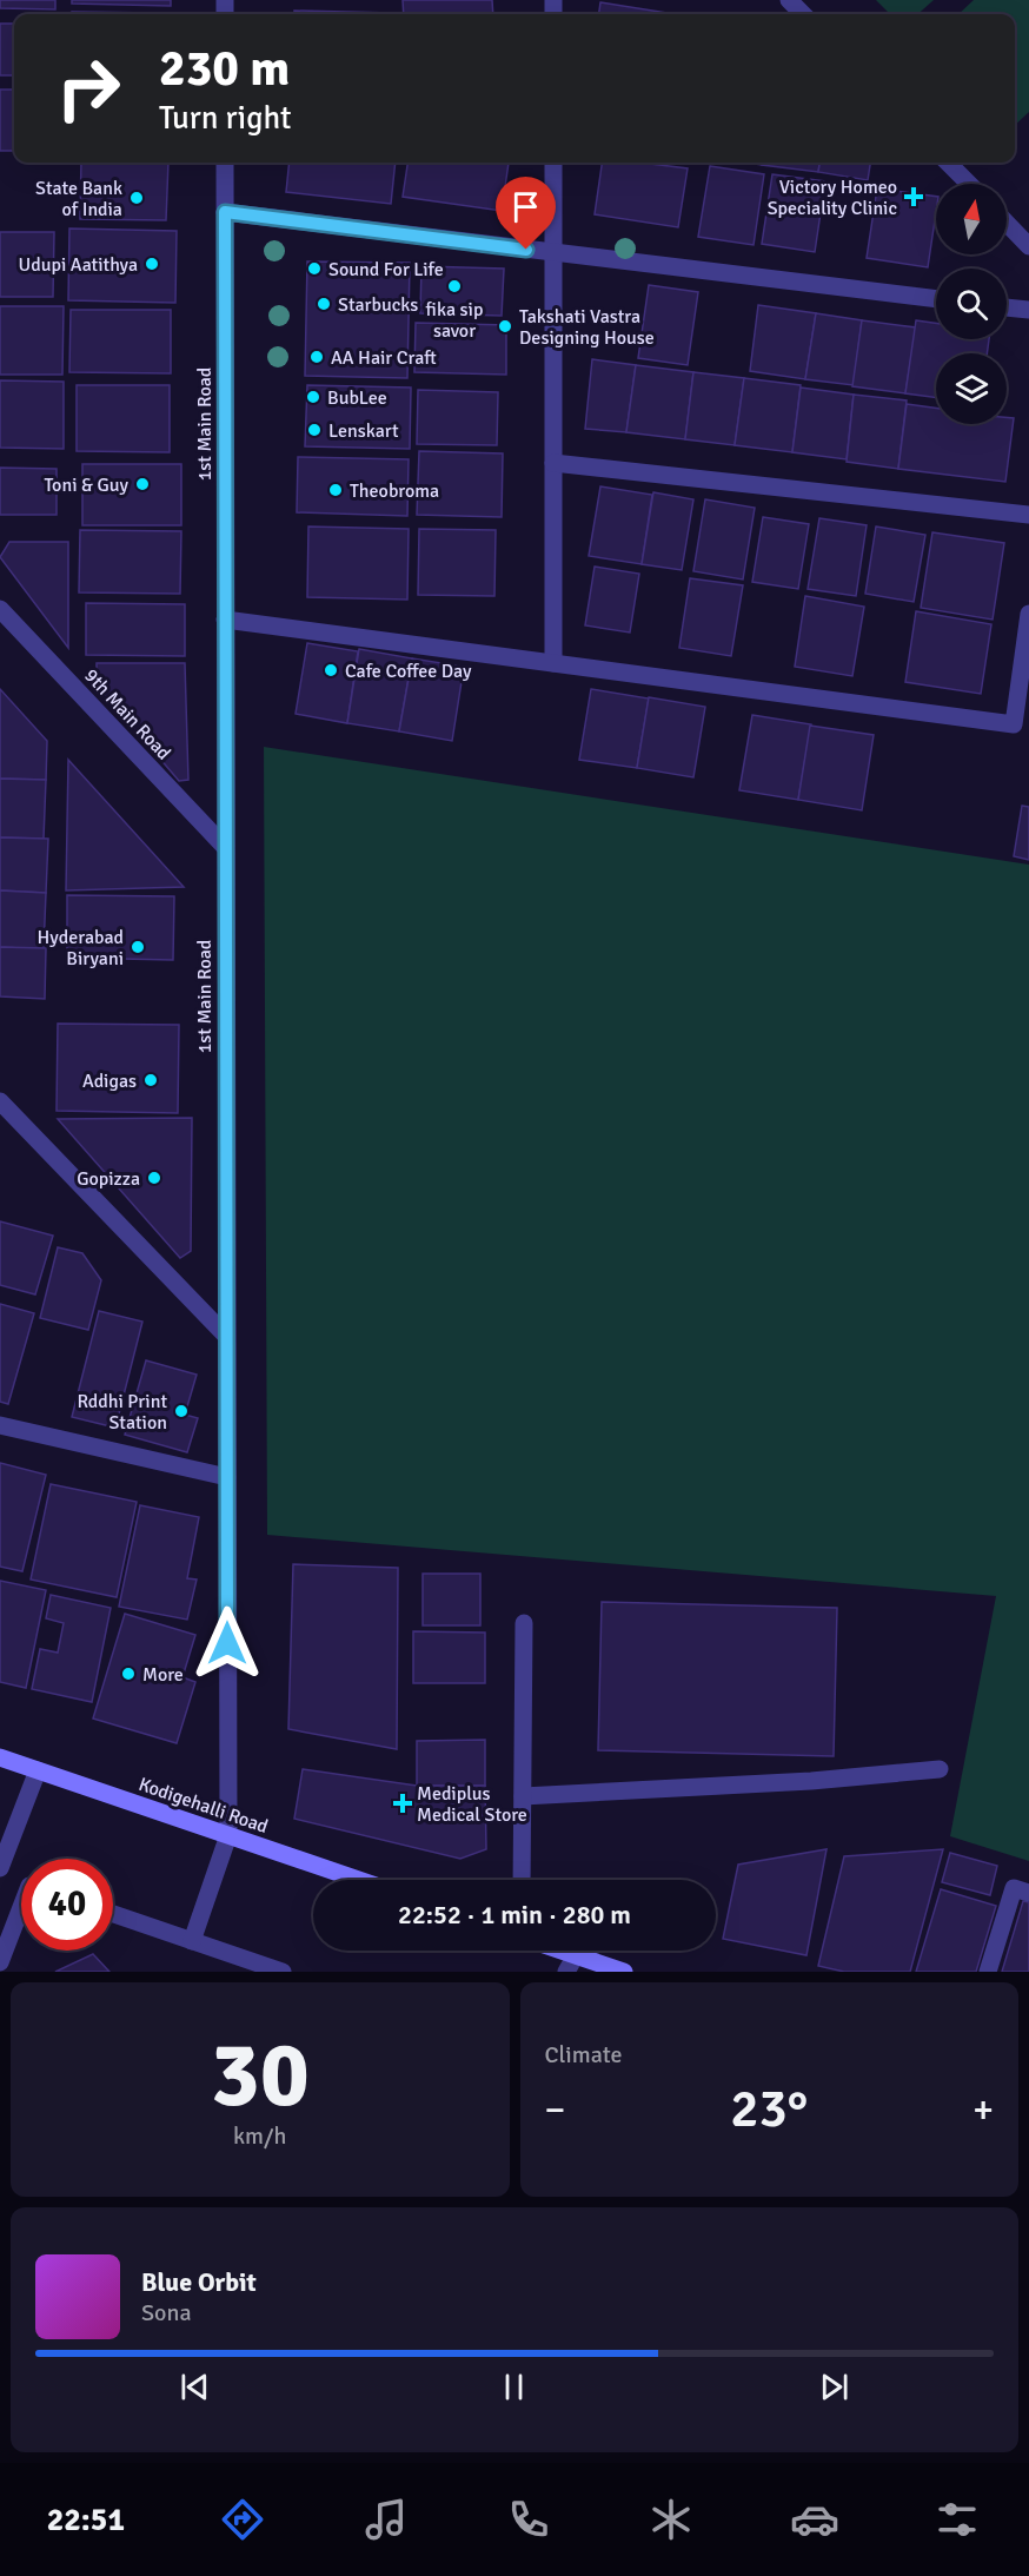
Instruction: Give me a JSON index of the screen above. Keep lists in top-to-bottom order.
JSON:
{
  "streets": {
    "main road": ["Kodigehalli Road"],
    "street": ["1st Main Road", "9th Main Road"]
  },
  "crossings": [
    ["1st Main Road", "9th Main Road"],
    ["1st Main Road", "Kodigehalli Road"]
  ],
  "places": {
    "health": ["Victory Homeo Speciality Clinic", "Mediplus Medical Store"],
    "other": [
      "State Bank of India",
      "Udupi Aatithya",
      "Sound For Life",
      "fika sip savor",
      "Starbucks",
      "Takshati Vastra Designing House",
      "AA Hair Craft",
      "BubLee",
      "Lenskart",
      "Toni & Guy",
      "Theobroma",
      "Cafe Coffee Day",
      "Hyderabad Biryani",
      "Adigas",
      "Gopizza",
      "Rddhi Print Station",
      "More"
    ]
  },
  "north": "top",
  "page": {
    "turn": ["230 m", "Turn right"],
    "limit": "40",
    "trip": "22:52 · 1 min · 280 m",
    "tile": [
      ["30", "km/h"],
      "Climate"
    ],
    "heat": ["−", "23°", "+"],
    "song": ["Blue Orbit", "Sona"],
    "tabs": "22:51"
  }
}
